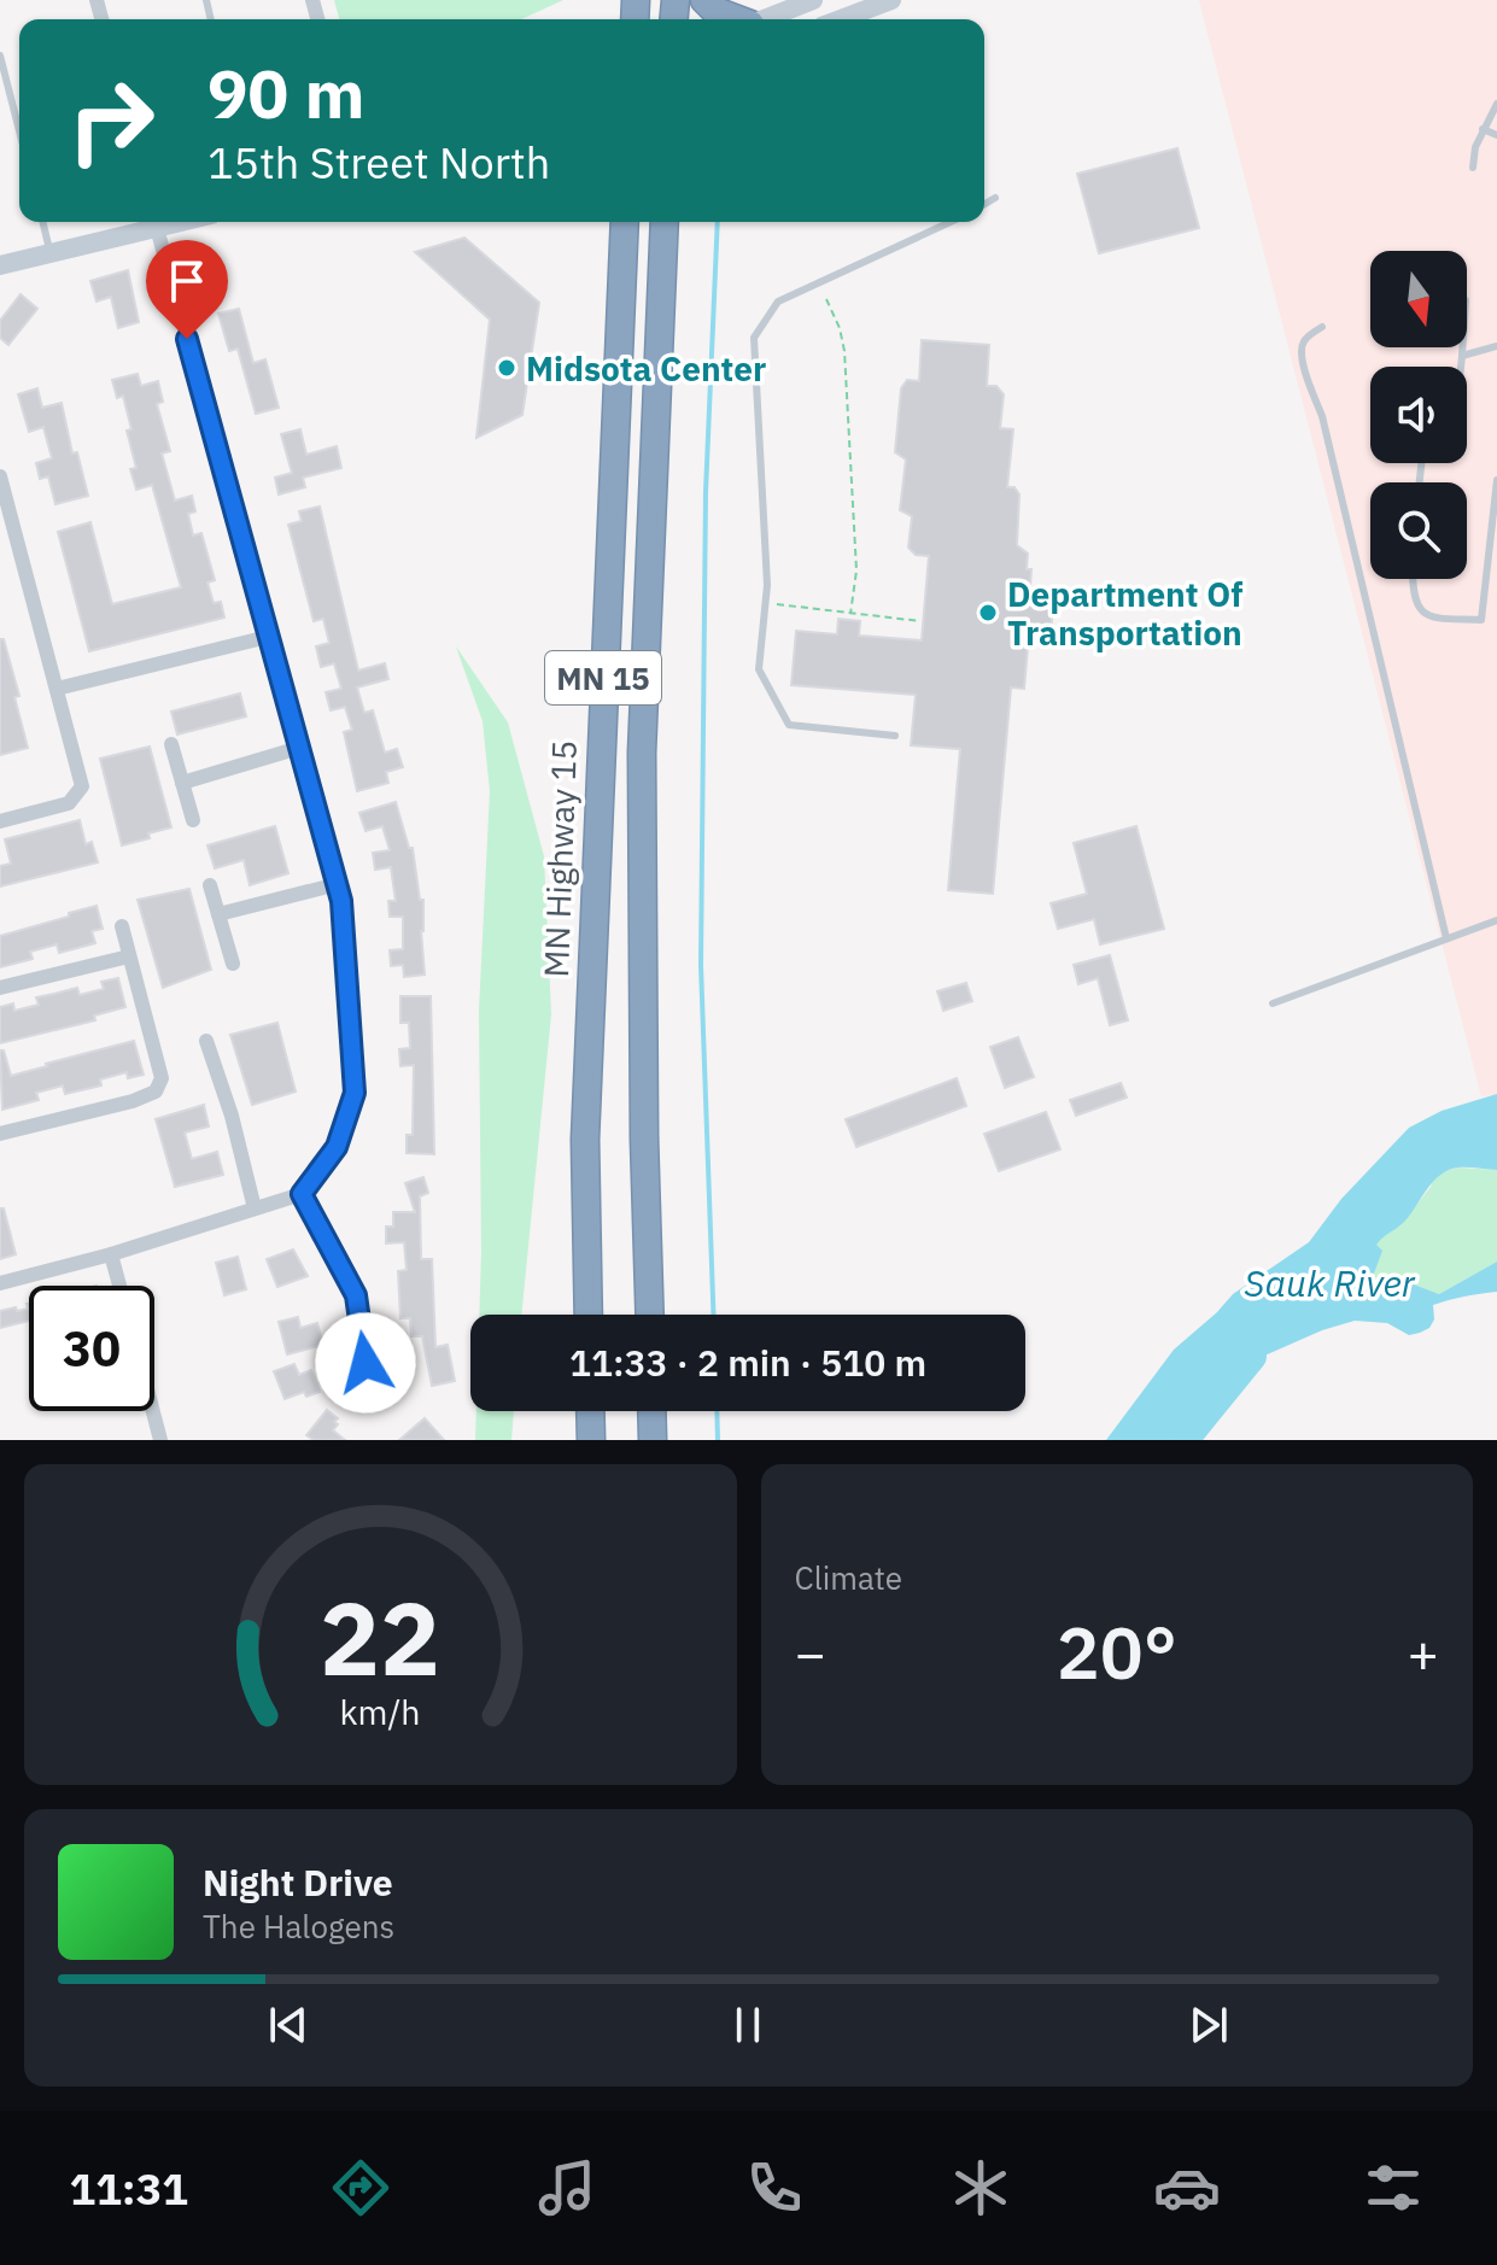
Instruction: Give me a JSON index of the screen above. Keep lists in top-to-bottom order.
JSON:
{
  "streets": {
    "highway": ["MN 15", "MN Highway 15"]
  },
  "water": ["Sauk River"],
  "places": ["Midsota Center", "Department Of Transportation"],
  "north": "bottom",
  "page": {
    "turn": ["90 m", "15th Street North"],
    "limit": "30",
    "trip": "11:33 · 2 min · 510 m",
    "tile": "Climate",
    "heat": ["−", "20°", "+"],
    "song": ["Night Drive", "The Halogens"],
    "tabs": "11:31",
    "gauge": ["22", "km/h"]
  }
}
